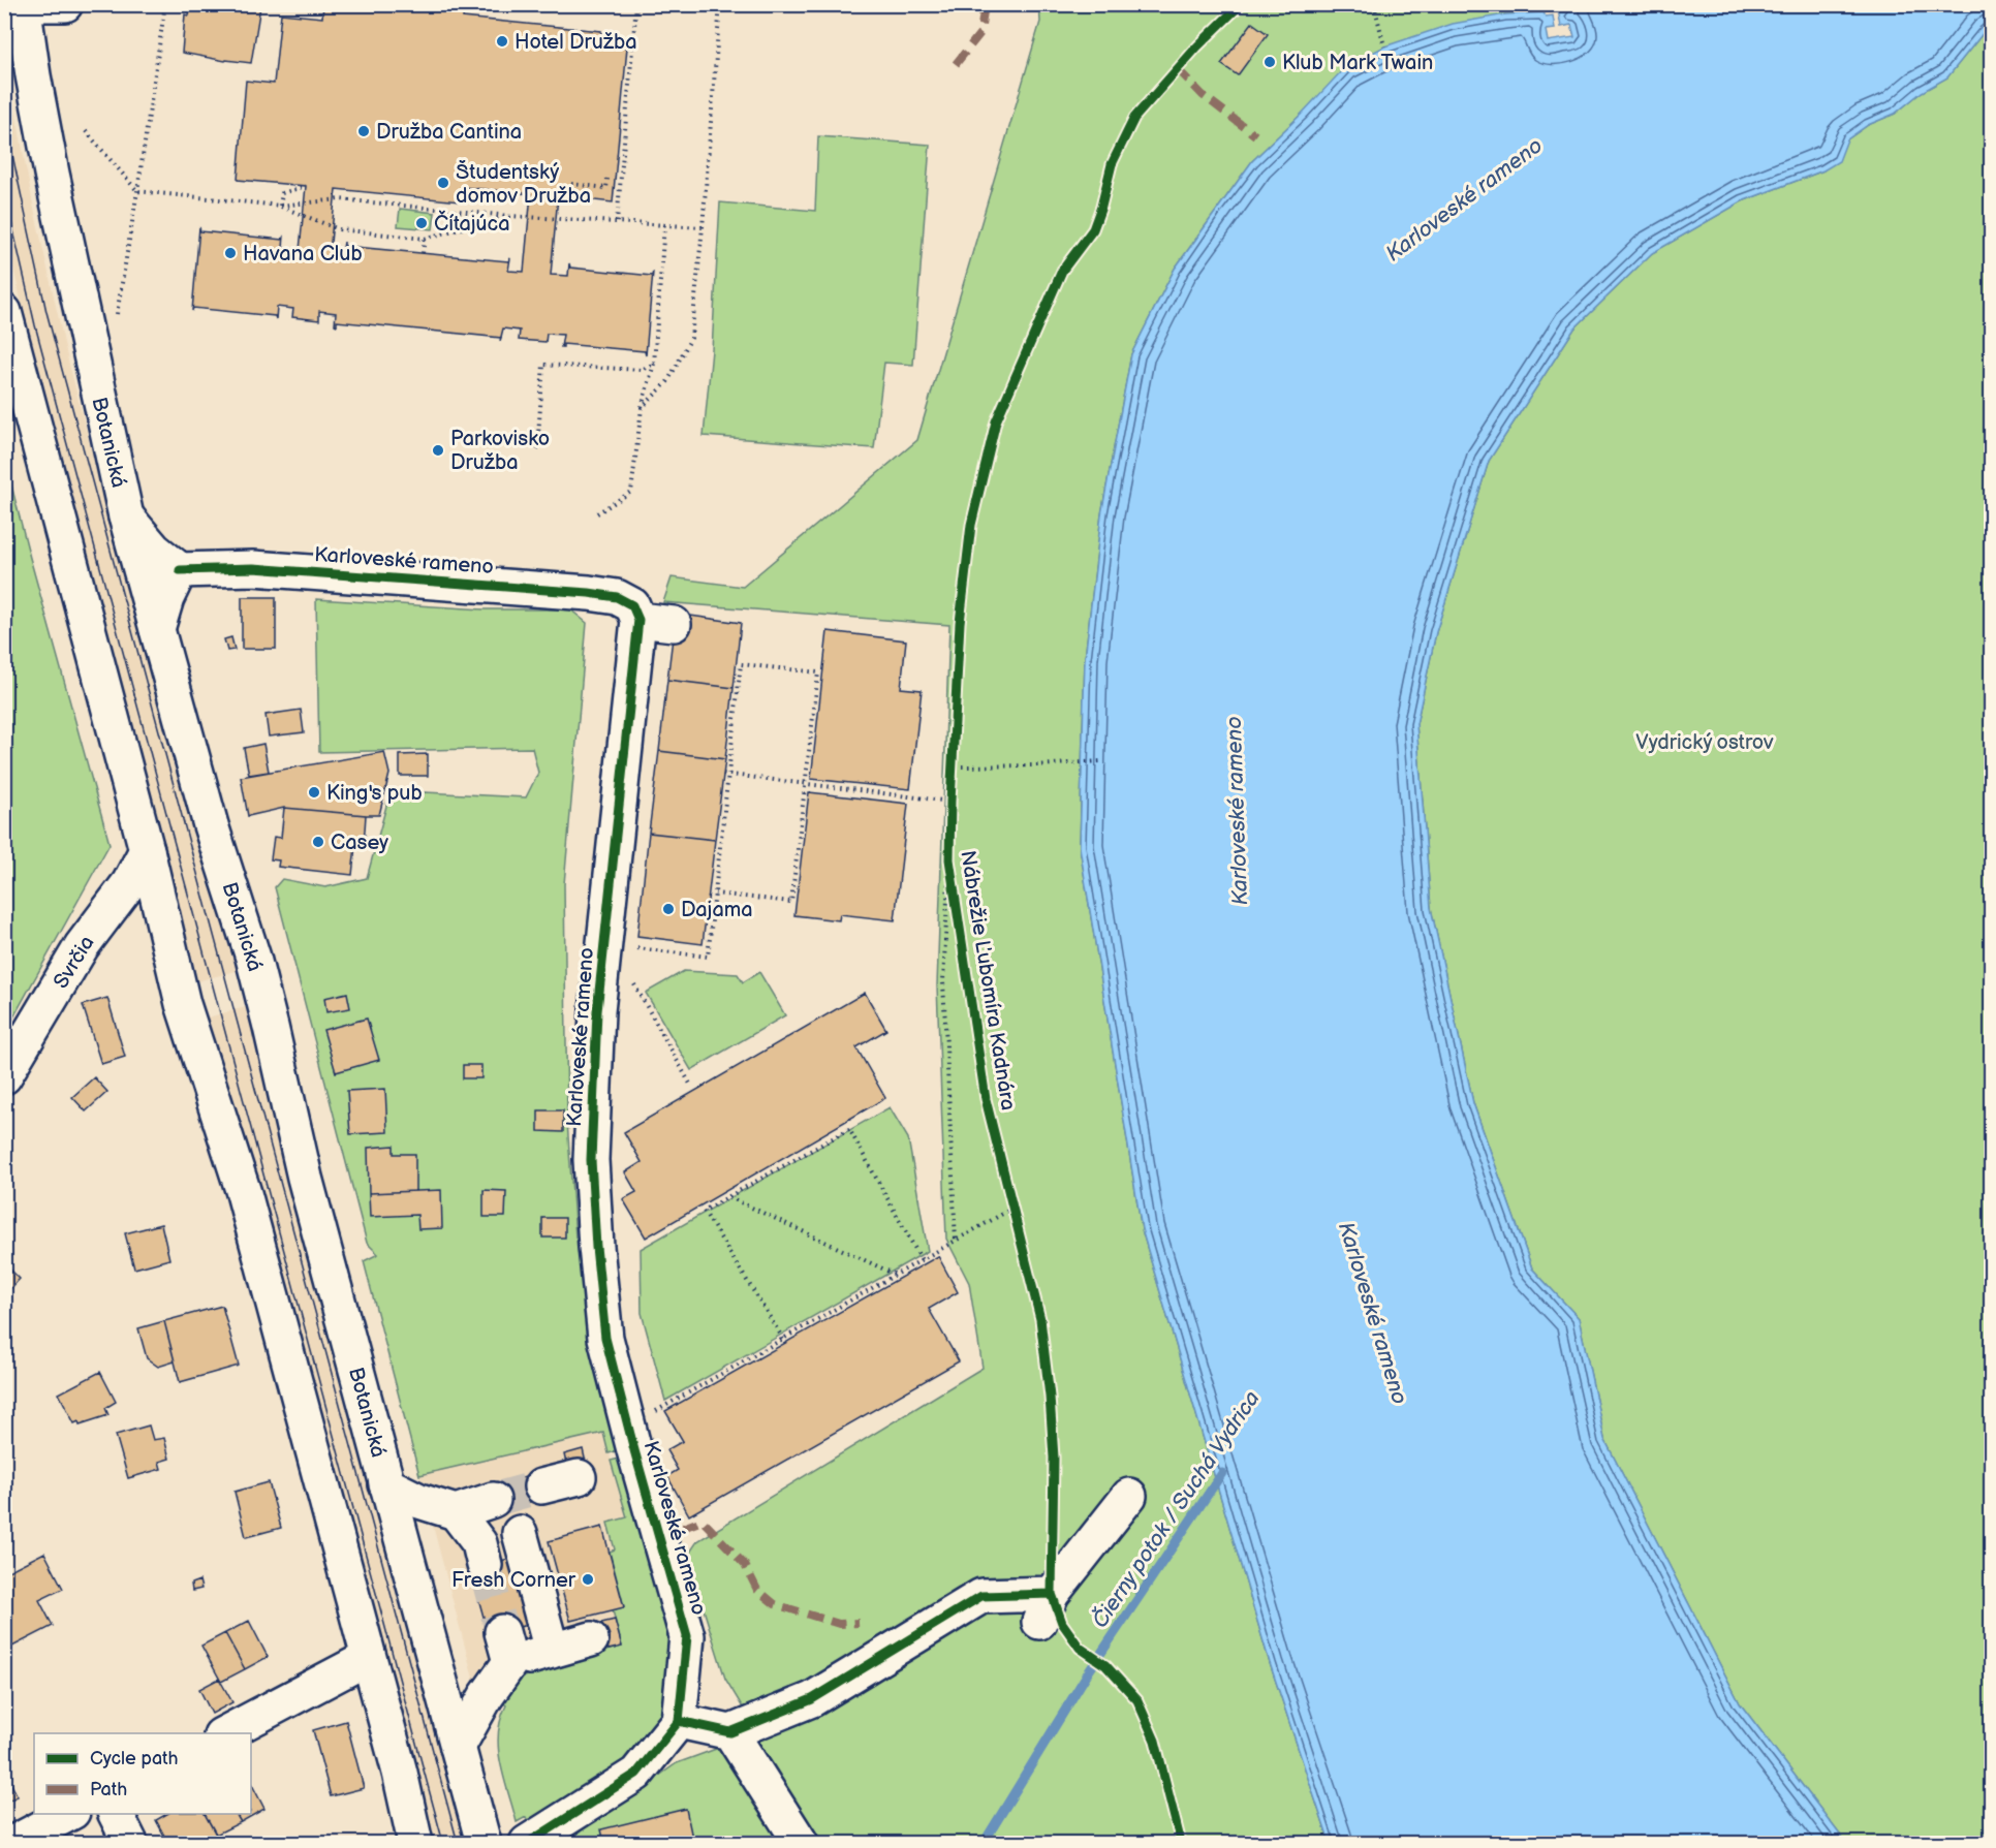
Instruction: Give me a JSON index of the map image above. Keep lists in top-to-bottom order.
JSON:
{
  "streets": {
    "main road": ["Botanická", "Karloveské rameno", "Svrčia"],
    "cycle path": ["Nábrežie Ľubomíra Kadnára"]
  },
  "water": ["Karloveské rameno", "Čierny potok / Suchá Vydrica"],
  "parks": ["Vydrický ostrov"],
  "places": [
    "Hotel Družba",
    "Klub Mark Twain",
    "Družba Cantina",
    "Študentský domov Družba",
    "Čítajúca",
    "Havana Club",
    "Parkovisko Družba",
    "King's pub",
    "Casey",
    "Dajama",
    "Fresh Corner"
  ],
  "legend": ["Cycle path", "Path"]
}
